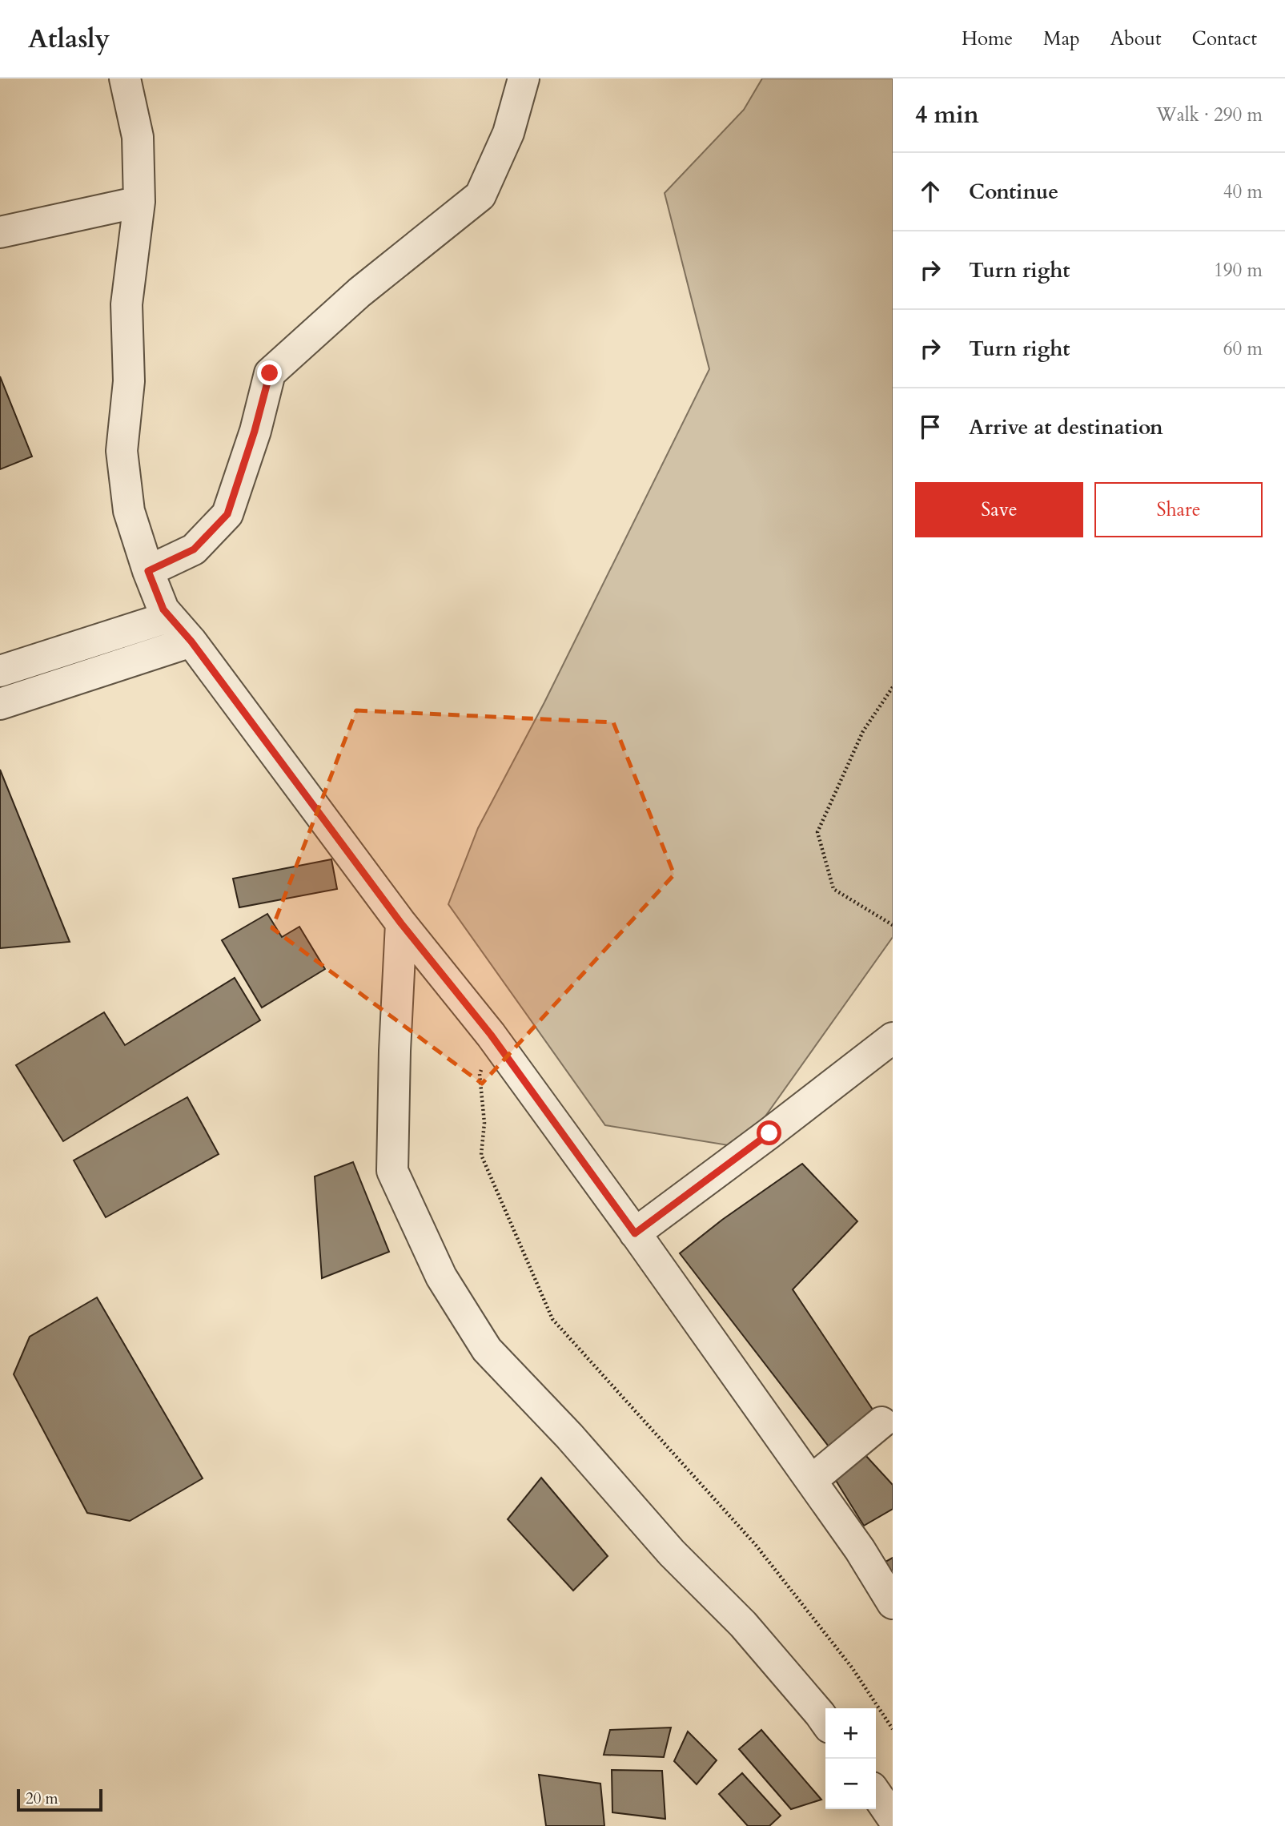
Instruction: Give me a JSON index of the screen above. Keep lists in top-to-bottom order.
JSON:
{
  "scale_bar": "20 m",
  "page": {
    "header": "Atlasly",
    "nav": [
      "Home",
      "Map",
      "About",
      "Contact"
    ],
    "heading": ["4 min", "Walk · 290 m"],
    "list": [
      ["Continue", "40 m"],
      ["Turn right", "190 m"],
      ["Turn right", "60 m"],
      "Arrive at destination"
    ],
    "buttons": ["Save", "Share"],
    "map_buttons": ["+", "−"],
    "scale": "20 m"
  }
}
